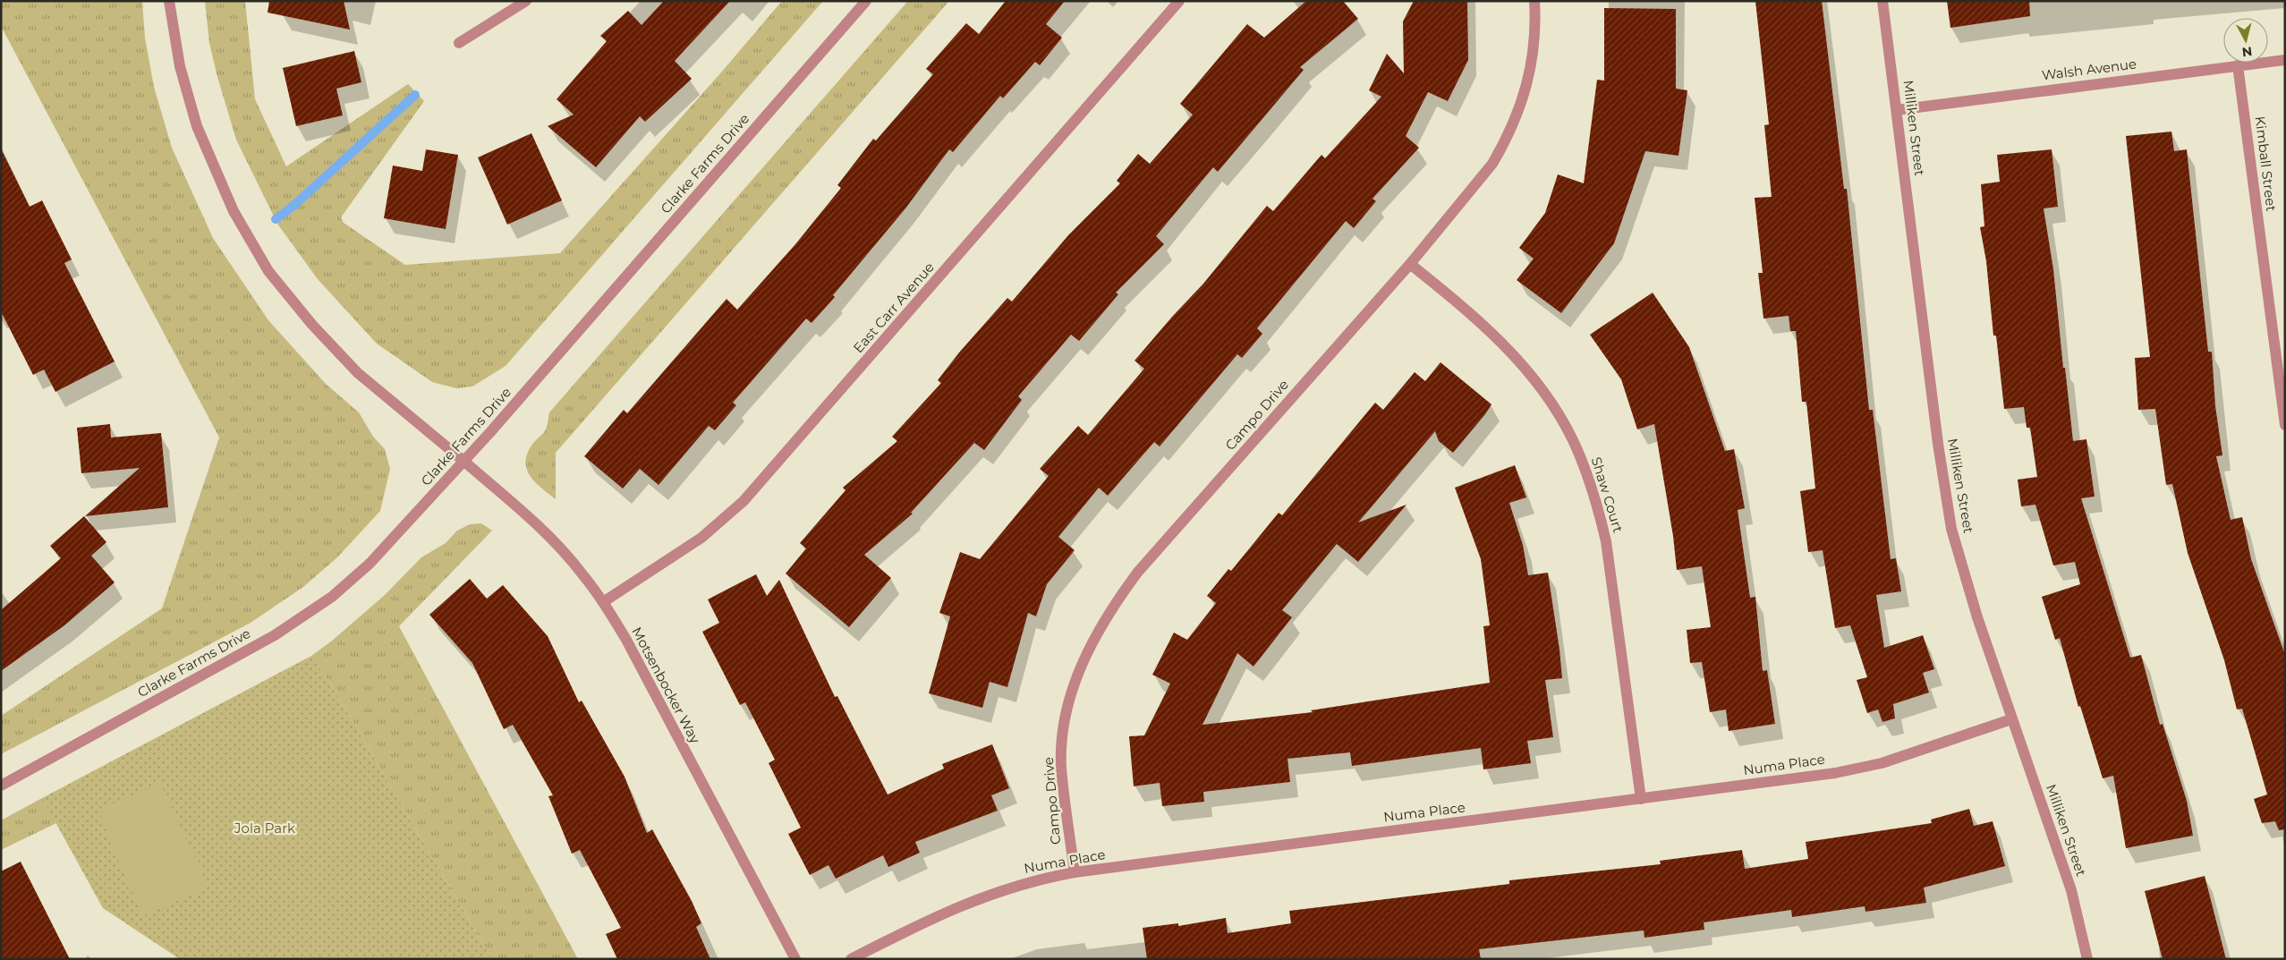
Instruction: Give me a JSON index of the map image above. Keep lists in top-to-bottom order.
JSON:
{
  "streets": {
    "street": [
      "Walsh Avenue",
      "Milliken Street",
      "Clarke Farms Drive",
      "Kimball Street",
      "East Carr Avenue",
      "Campo Drive",
      "Shaw Court",
      "Motsenbocker Way",
      "Numa Place"
    ]
  },
  "crossings": [
    ["Walsh Avenue", "Milliken Street"],
    ["Walsh Avenue", "Kimball Street"],
    ["Milliken Street", "Numa Place"],
    ["Clarke Farms Drive", "Motsenbocker Way"],
    ["East Carr Avenue", "Motsenbocker Way"],
    ["Campo Drive", "Shaw Court"],
    ["Campo Drive", "Numa Place"],
    ["Shaw Court", "Numa Place"]
  ],
  "parks": ["Jola Park"],
  "north": "bottom"
}
